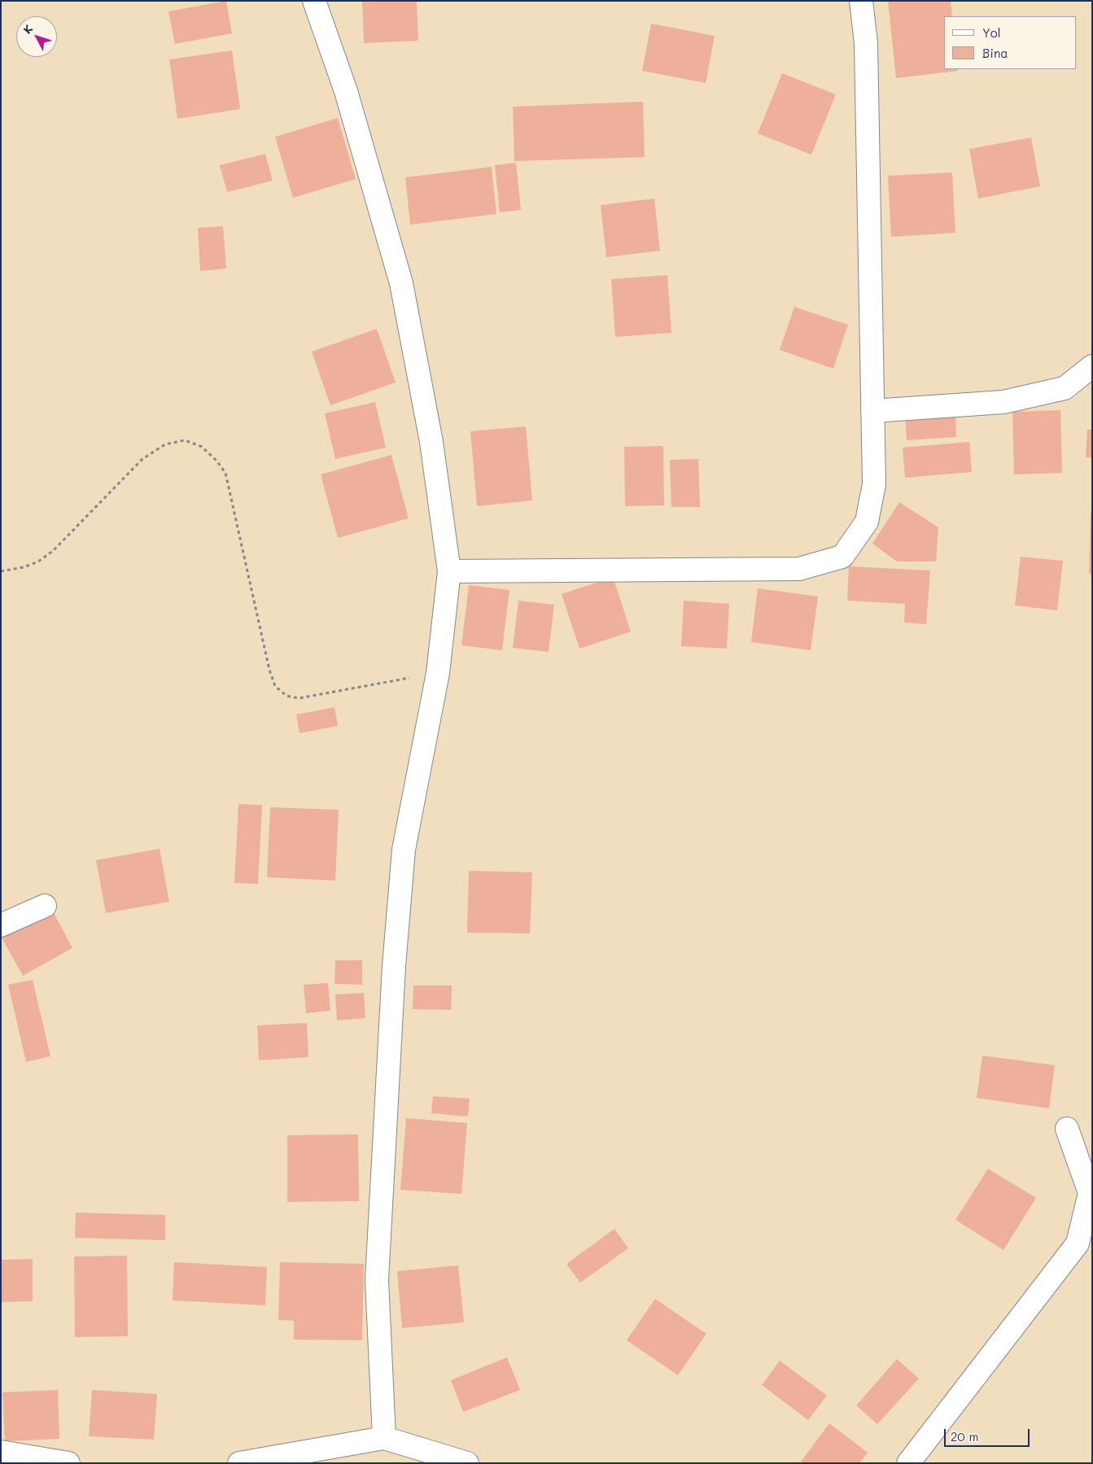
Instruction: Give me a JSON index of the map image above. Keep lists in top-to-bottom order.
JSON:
{
  "legend": ["Yol", "Bina"],
  "scale_bar": "20 m",
  "north": "top left"
}
